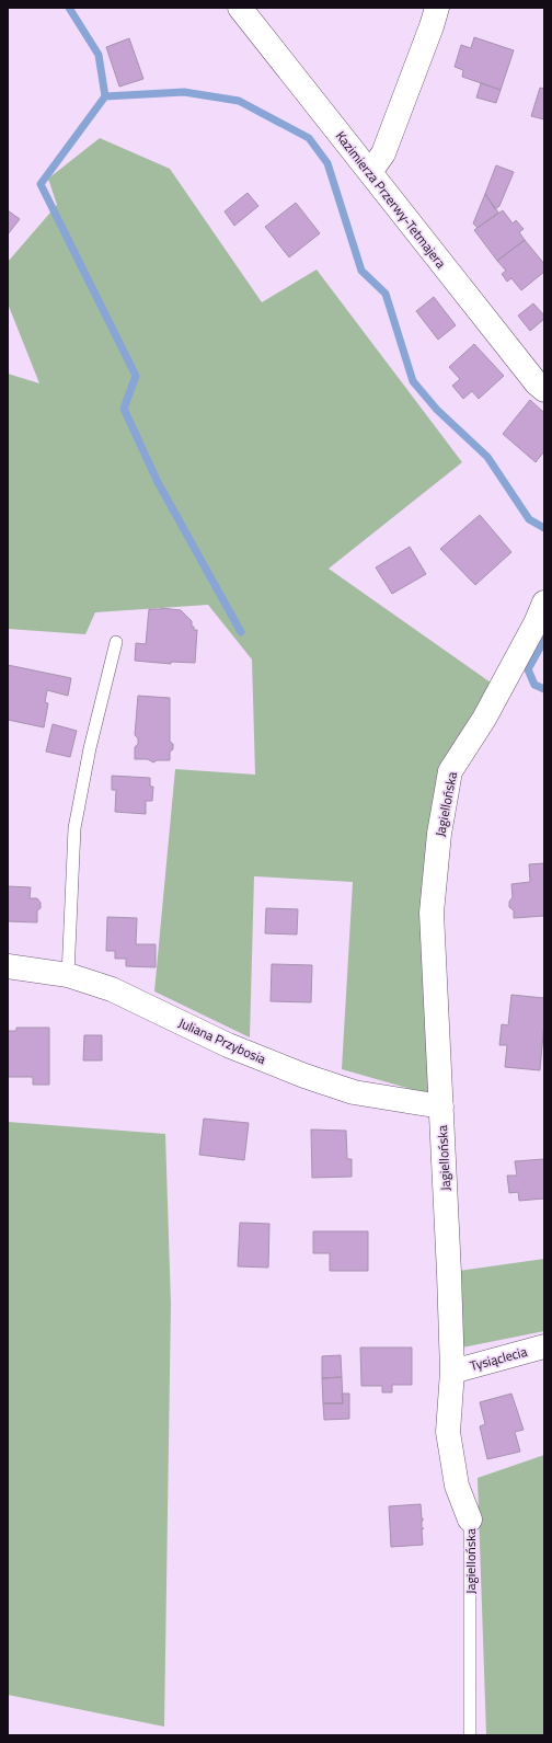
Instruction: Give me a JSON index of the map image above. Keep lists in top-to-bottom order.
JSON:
{
  "streets": {
    "street": [
      "Kazimierza Przerwy-Tetmajera",
      "Jagiellońska",
      "Juliana Przybosia",
      "Tysiąclecia"
    ]
  },
  "crossings": [
    ["Jagiellońska", "Juliana Przybosia"],
    ["Jagiellońska", "Tysiąclecia"]
  ]
}
